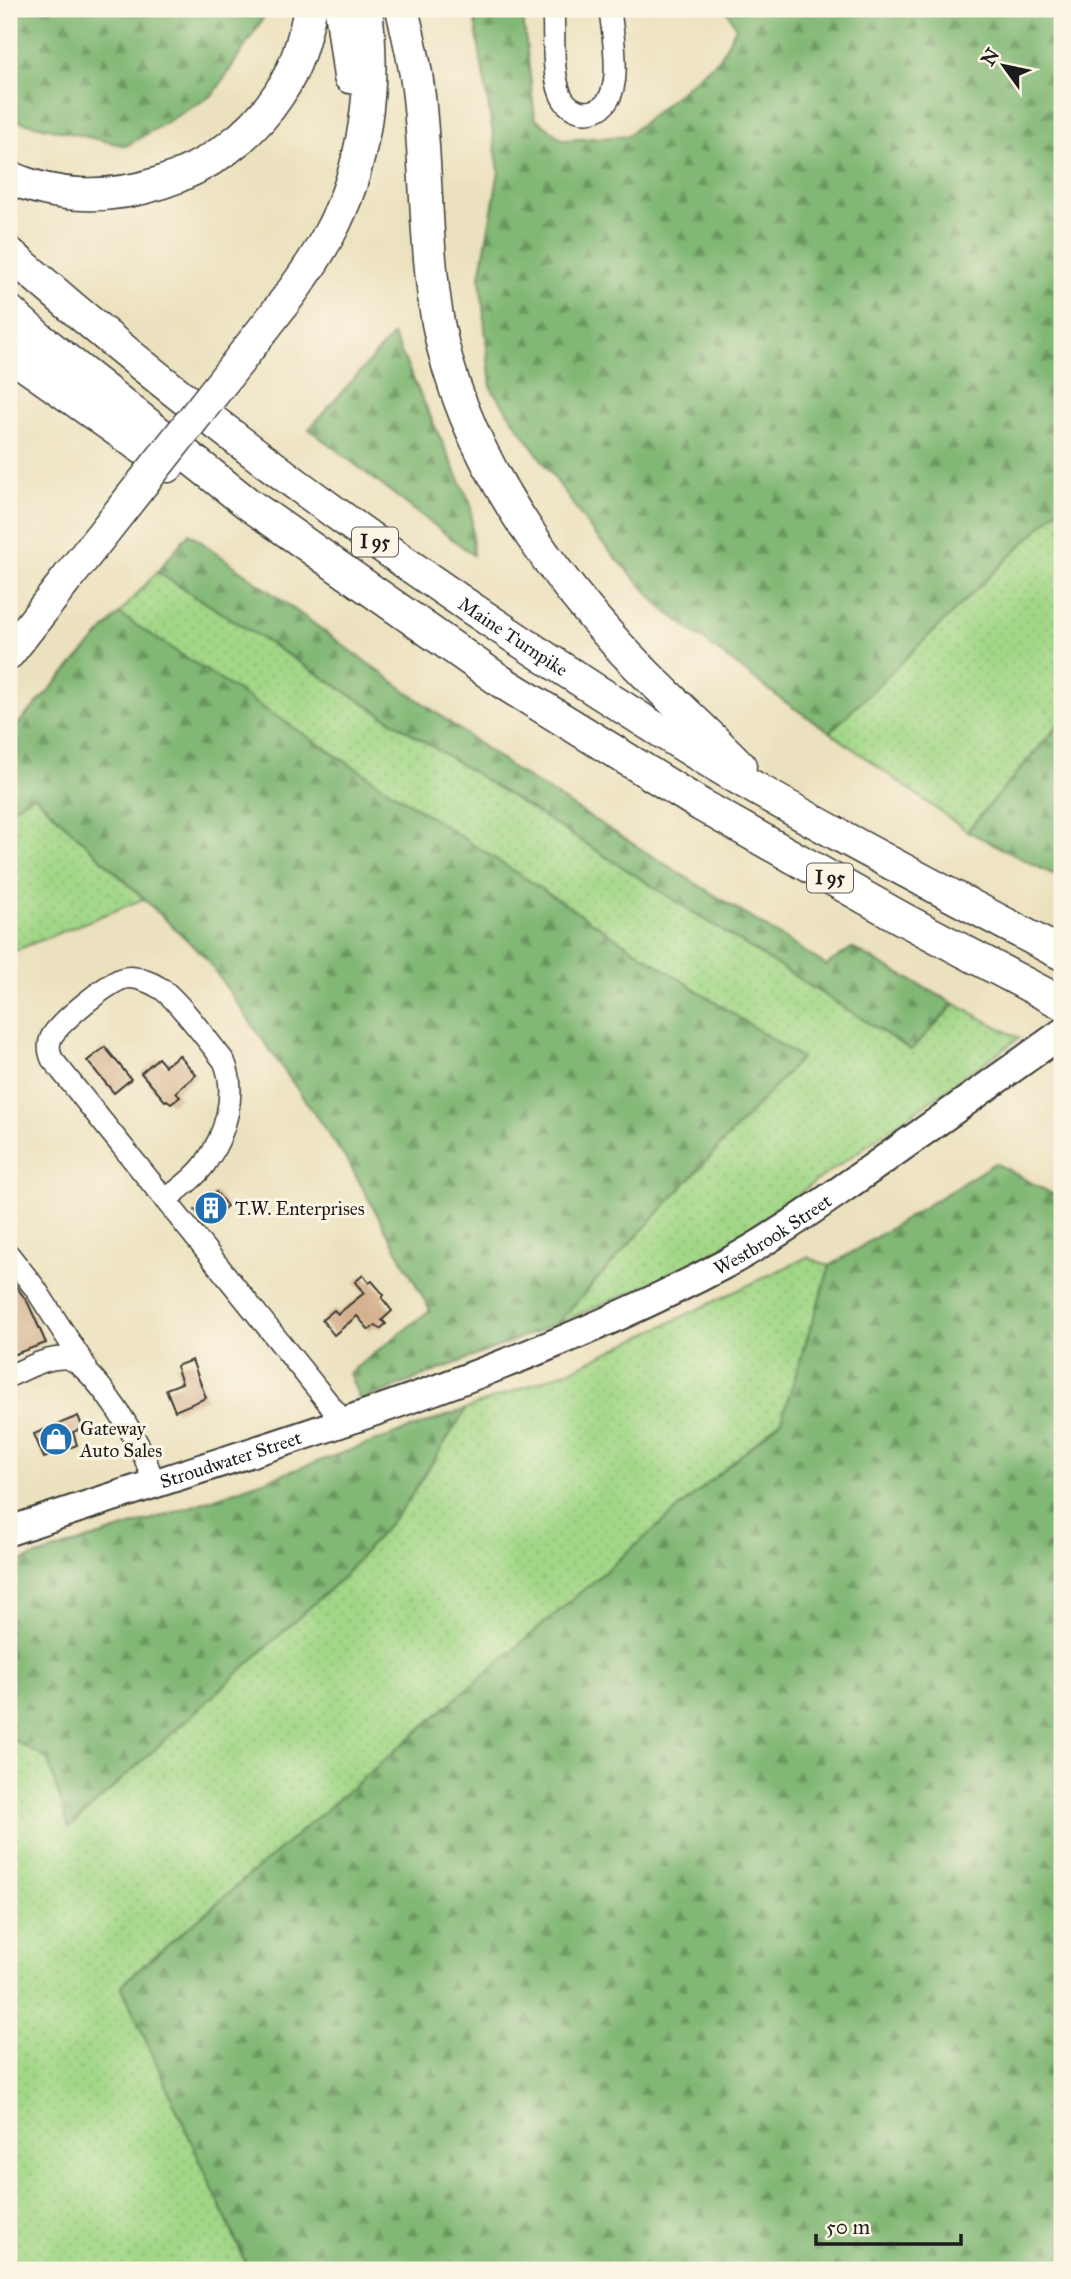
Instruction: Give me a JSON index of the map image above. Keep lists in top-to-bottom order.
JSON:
{
  "streets": {
    "highway": ["I 95", "Maine Turnpike"],
    "main road": ["Westbrook Street", "Stroudwater Street"]
  },
  "crossings": [
    ["Westbrook Street", "Stroudwater Street"]
  ],
  "places": {
    "building": ["T.W. Enterprises"],
    "shop": ["Gateway Auto Sales"]
  },
  "scale_bar": "50 m",
  "north": "top left"
}
